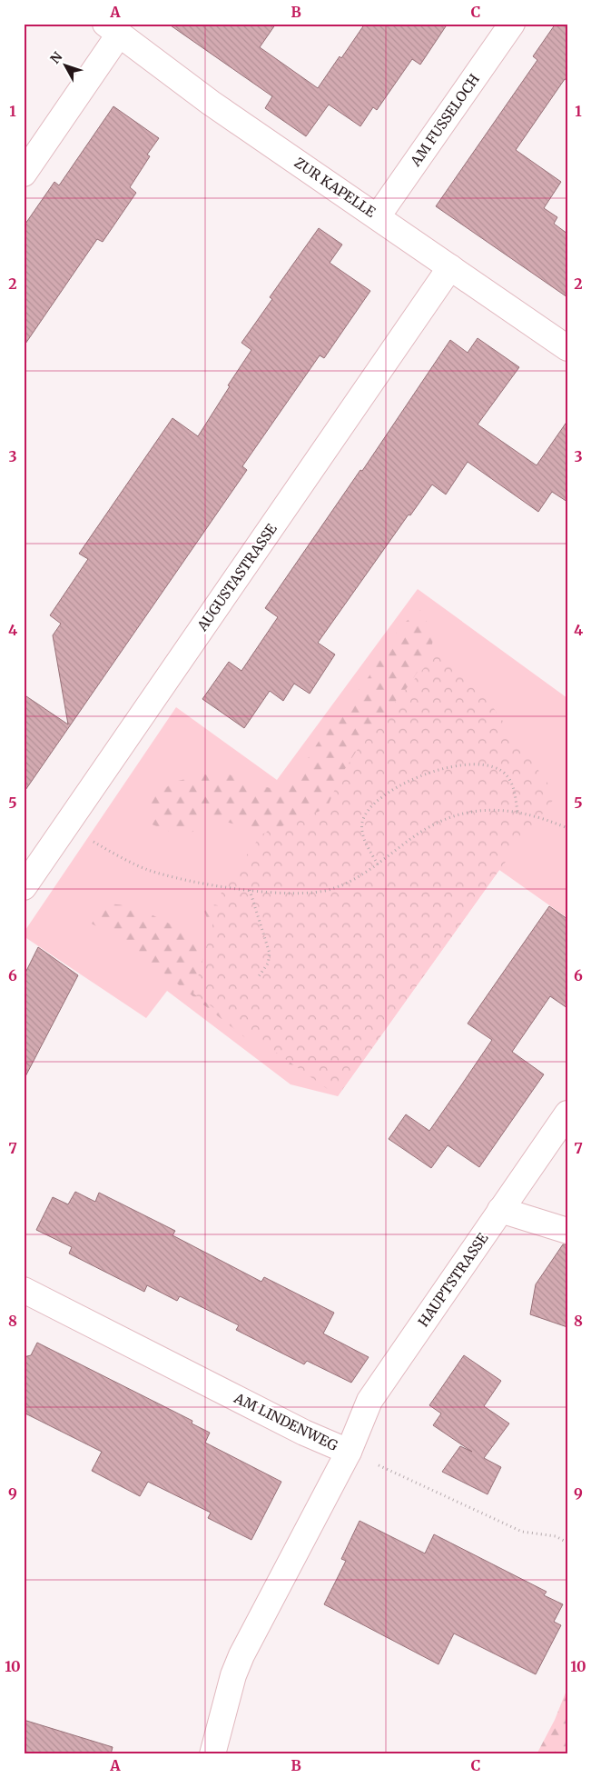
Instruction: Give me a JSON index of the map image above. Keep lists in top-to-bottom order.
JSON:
{
  "streets": {
    "street": [
      "AM FUSSELOCH",
      "ZUR KAPELLE",
      "AUGUSTASTRASSE",
      "HAUPTSTRASSE",
      "AM LINDENWEG"
    ]
  },
  "crossings": [
    ["AM FUSSELOCH", "ZUR KAPELLE"],
    ["ZUR KAPELLE", "AUGUSTASTRASSE"],
    ["HAUPTSTRASSE", "AM LINDENWEG"]
  ],
  "north": "top left",
  "grid": {
    "columns": ["A", "B", "C"],
    "rows": [
      "1",
      "2",
      "3",
      "4",
      "5",
      "6",
      "7",
      "8",
      "9",
      "10"
    ]
  }
}
